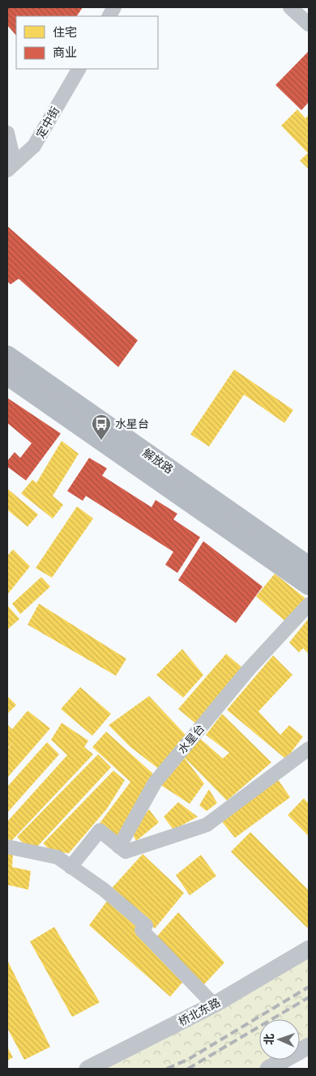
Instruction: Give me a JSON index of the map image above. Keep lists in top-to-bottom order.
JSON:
{
  "streets": {
    "main road": ["解放路"],
    "street": ["定中街", "水星台", "桥北东路"]
  },
  "places": {
    "bus stop": ["水星台"]
  },
  "legend": ["住宅", "商业"],
  "north": "left"
}
